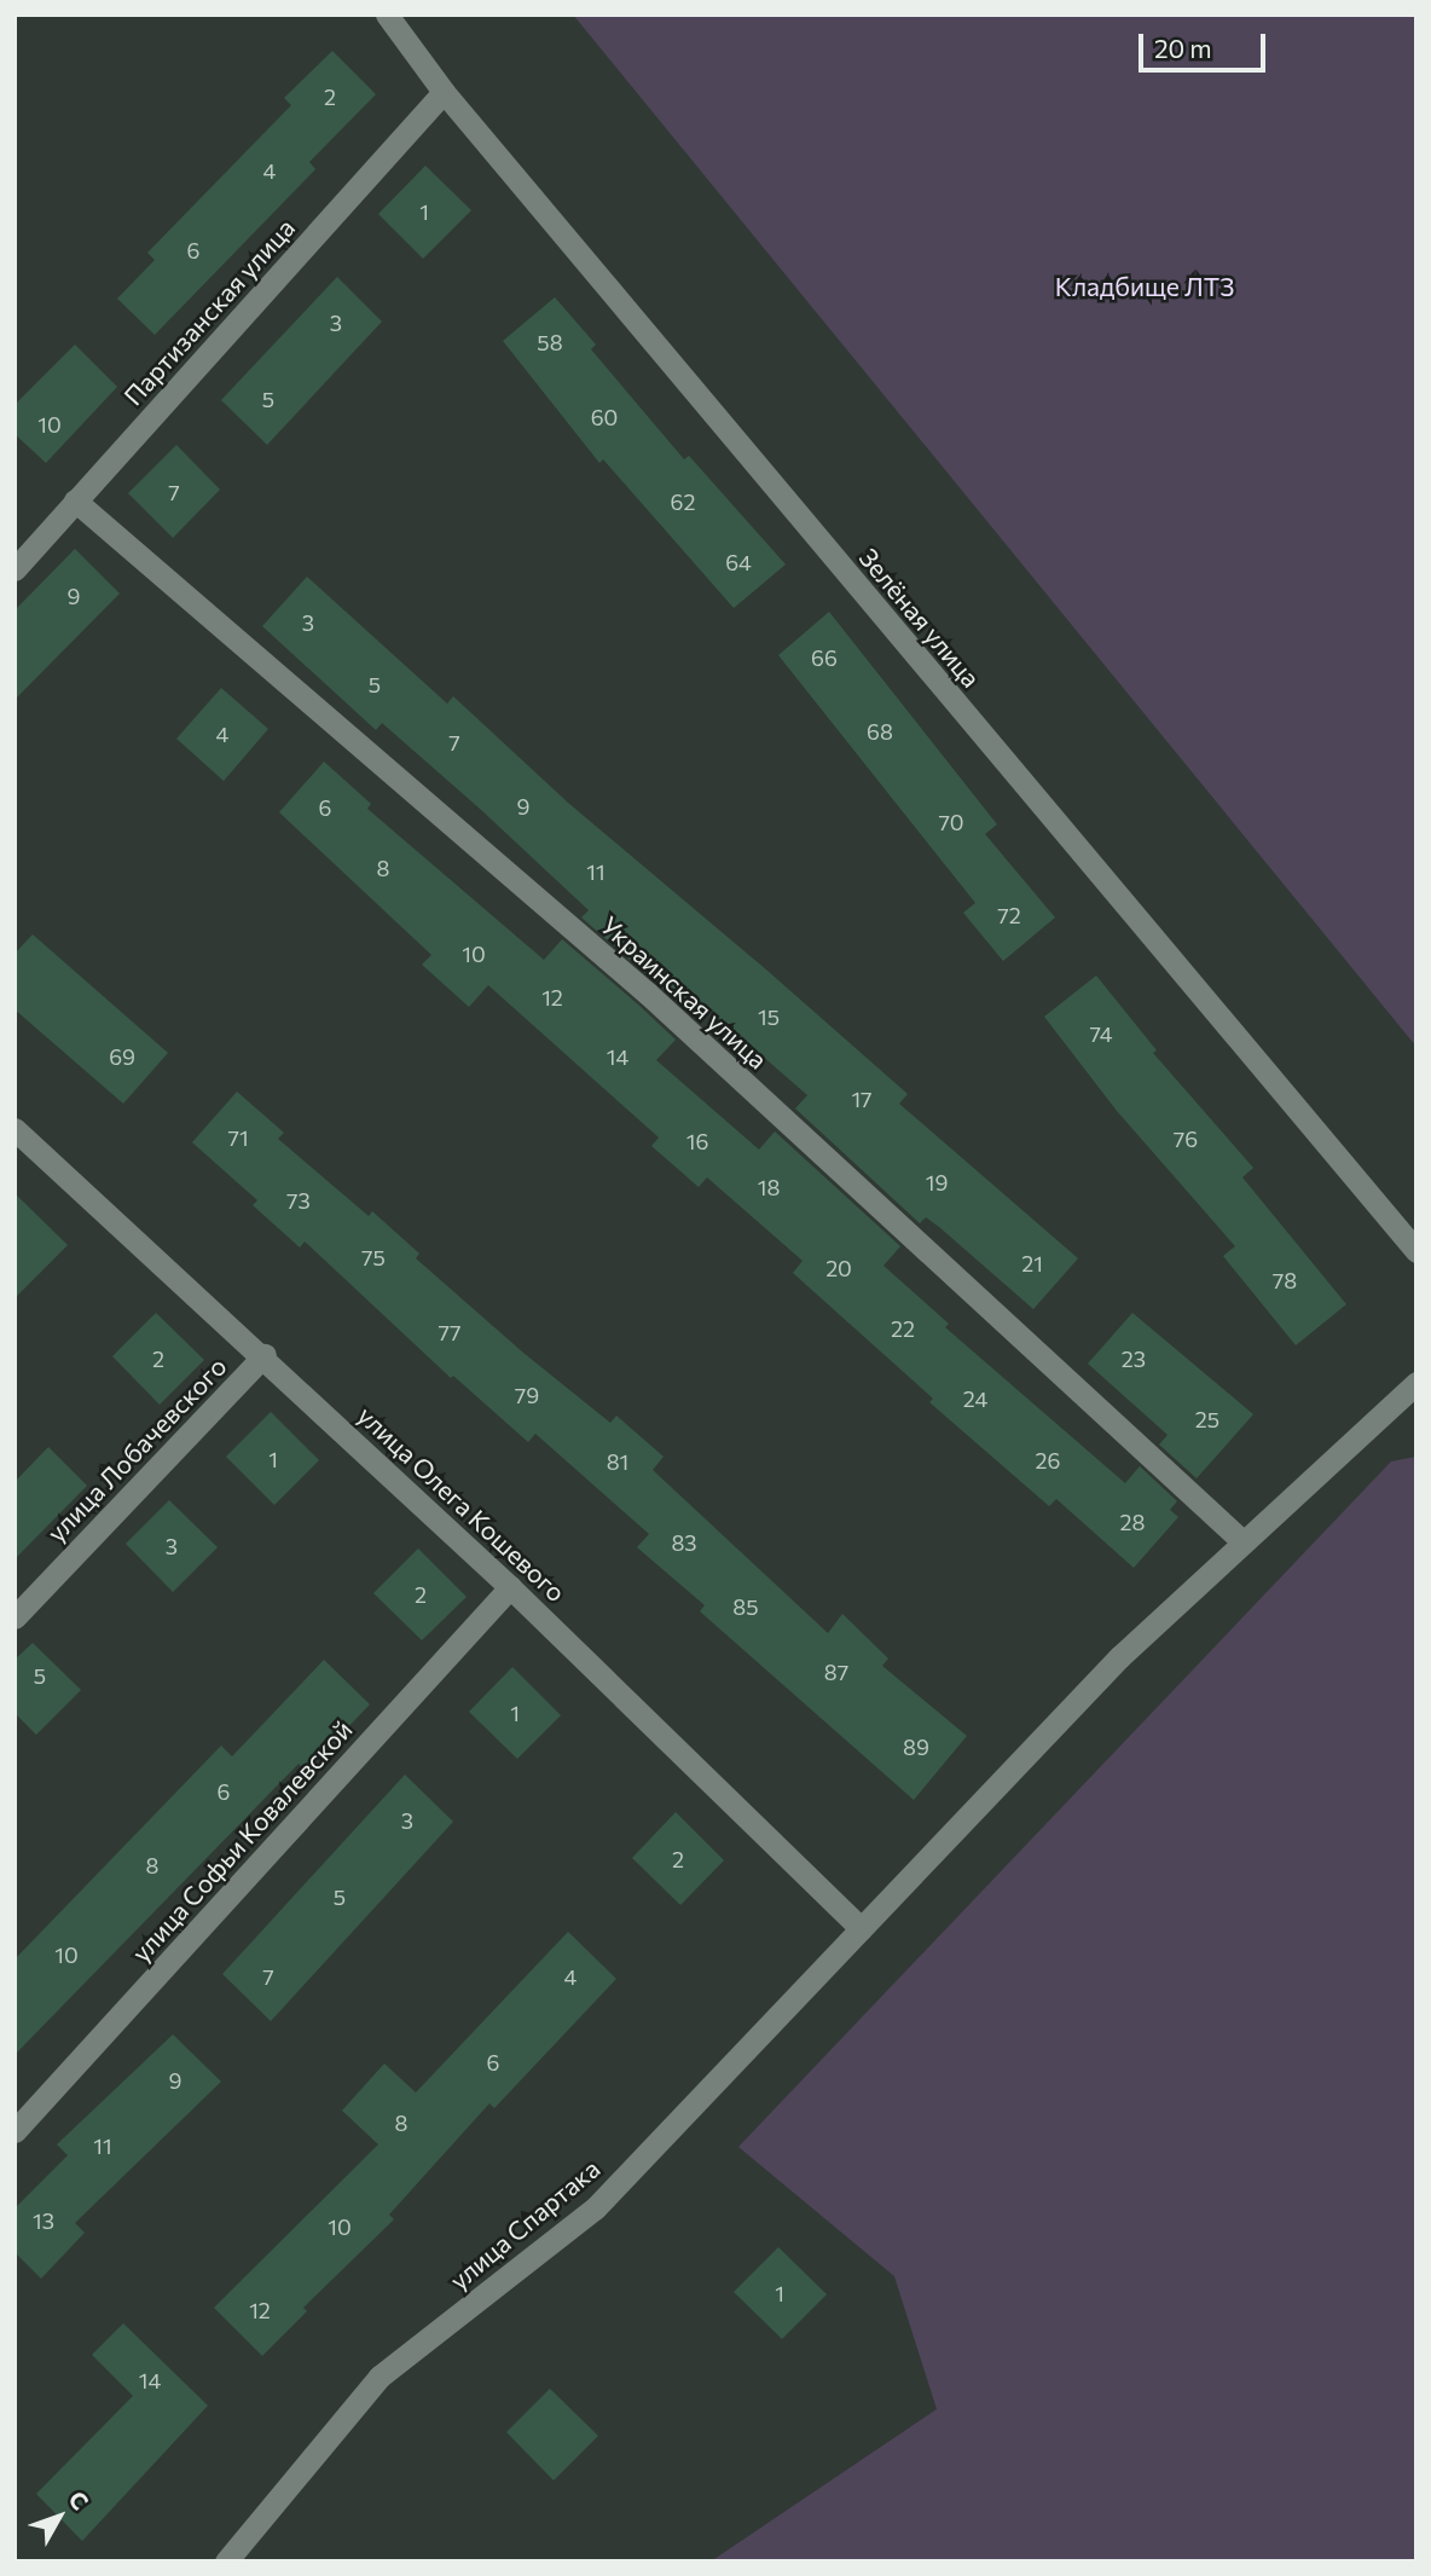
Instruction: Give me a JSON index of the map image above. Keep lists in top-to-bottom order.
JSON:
{
  "streets": {
    "street": [
      "Партизанская улица",
      "Зелёная улица",
      "Украинская улица",
      "улица Лобачевского",
      "улица Олега Кошевого",
      "улица Софьи Ковалевской",
      "улица Спартака"
    ]
  },
  "crossings": [
    ["Партизанская улица", "Зелёная улица"],
    ["Партизанская улица", "Украинская улица"],
    ["Украинская улица", "улица Спартака"],
    ["улица Лобачевского", "улица Олега Кошевого"],
    ["улица Олега Кошевого", "улица Софьи Ковалевской"],
    ["улица Олега Кошевого", "улица Спартака"]
  ],
  "parks": ["Кладбище ЛТЗ"],
  "house_numbers": [
    "2",
    "4",
    "1",
    "6",
    "3",
    "58",
    "5",
    "60",
    "10",
    "7",
    "62",
    "64",
    "9",
    "3",
    "66",
    "5",
    "68",
    "4",
    "7",
    "9",
    "6",
    "70",
    "8",
    "11",
    "72",
    "10",
    "12",
    "15",
    "74",
    "69",
    "14",
    "17",
    "71",
    "76",
    "16",
    "19",
    "18",
    "73",
    "75",
    "21",
    "20",
    "78",
    "22",
    "77",
    "2",
    "23",
    "79",
    "24",
    "25",
    "1",
    "26",
    "81",
    "28",
    "83",
    "3",
    "2",
    "85",
    "87",
    "5",
    "1",
    "89",
    "6",
    "3",
    "2",
    "8",
    "5",
    "10",
    "7",
    "4",
    "6",
    "9",
    "8",
    "11",
    "13",
    "10",
    "1",
    "12",
    "14"
  ],
  "scale_bar": "20 m",
  "north": "top right"
}
